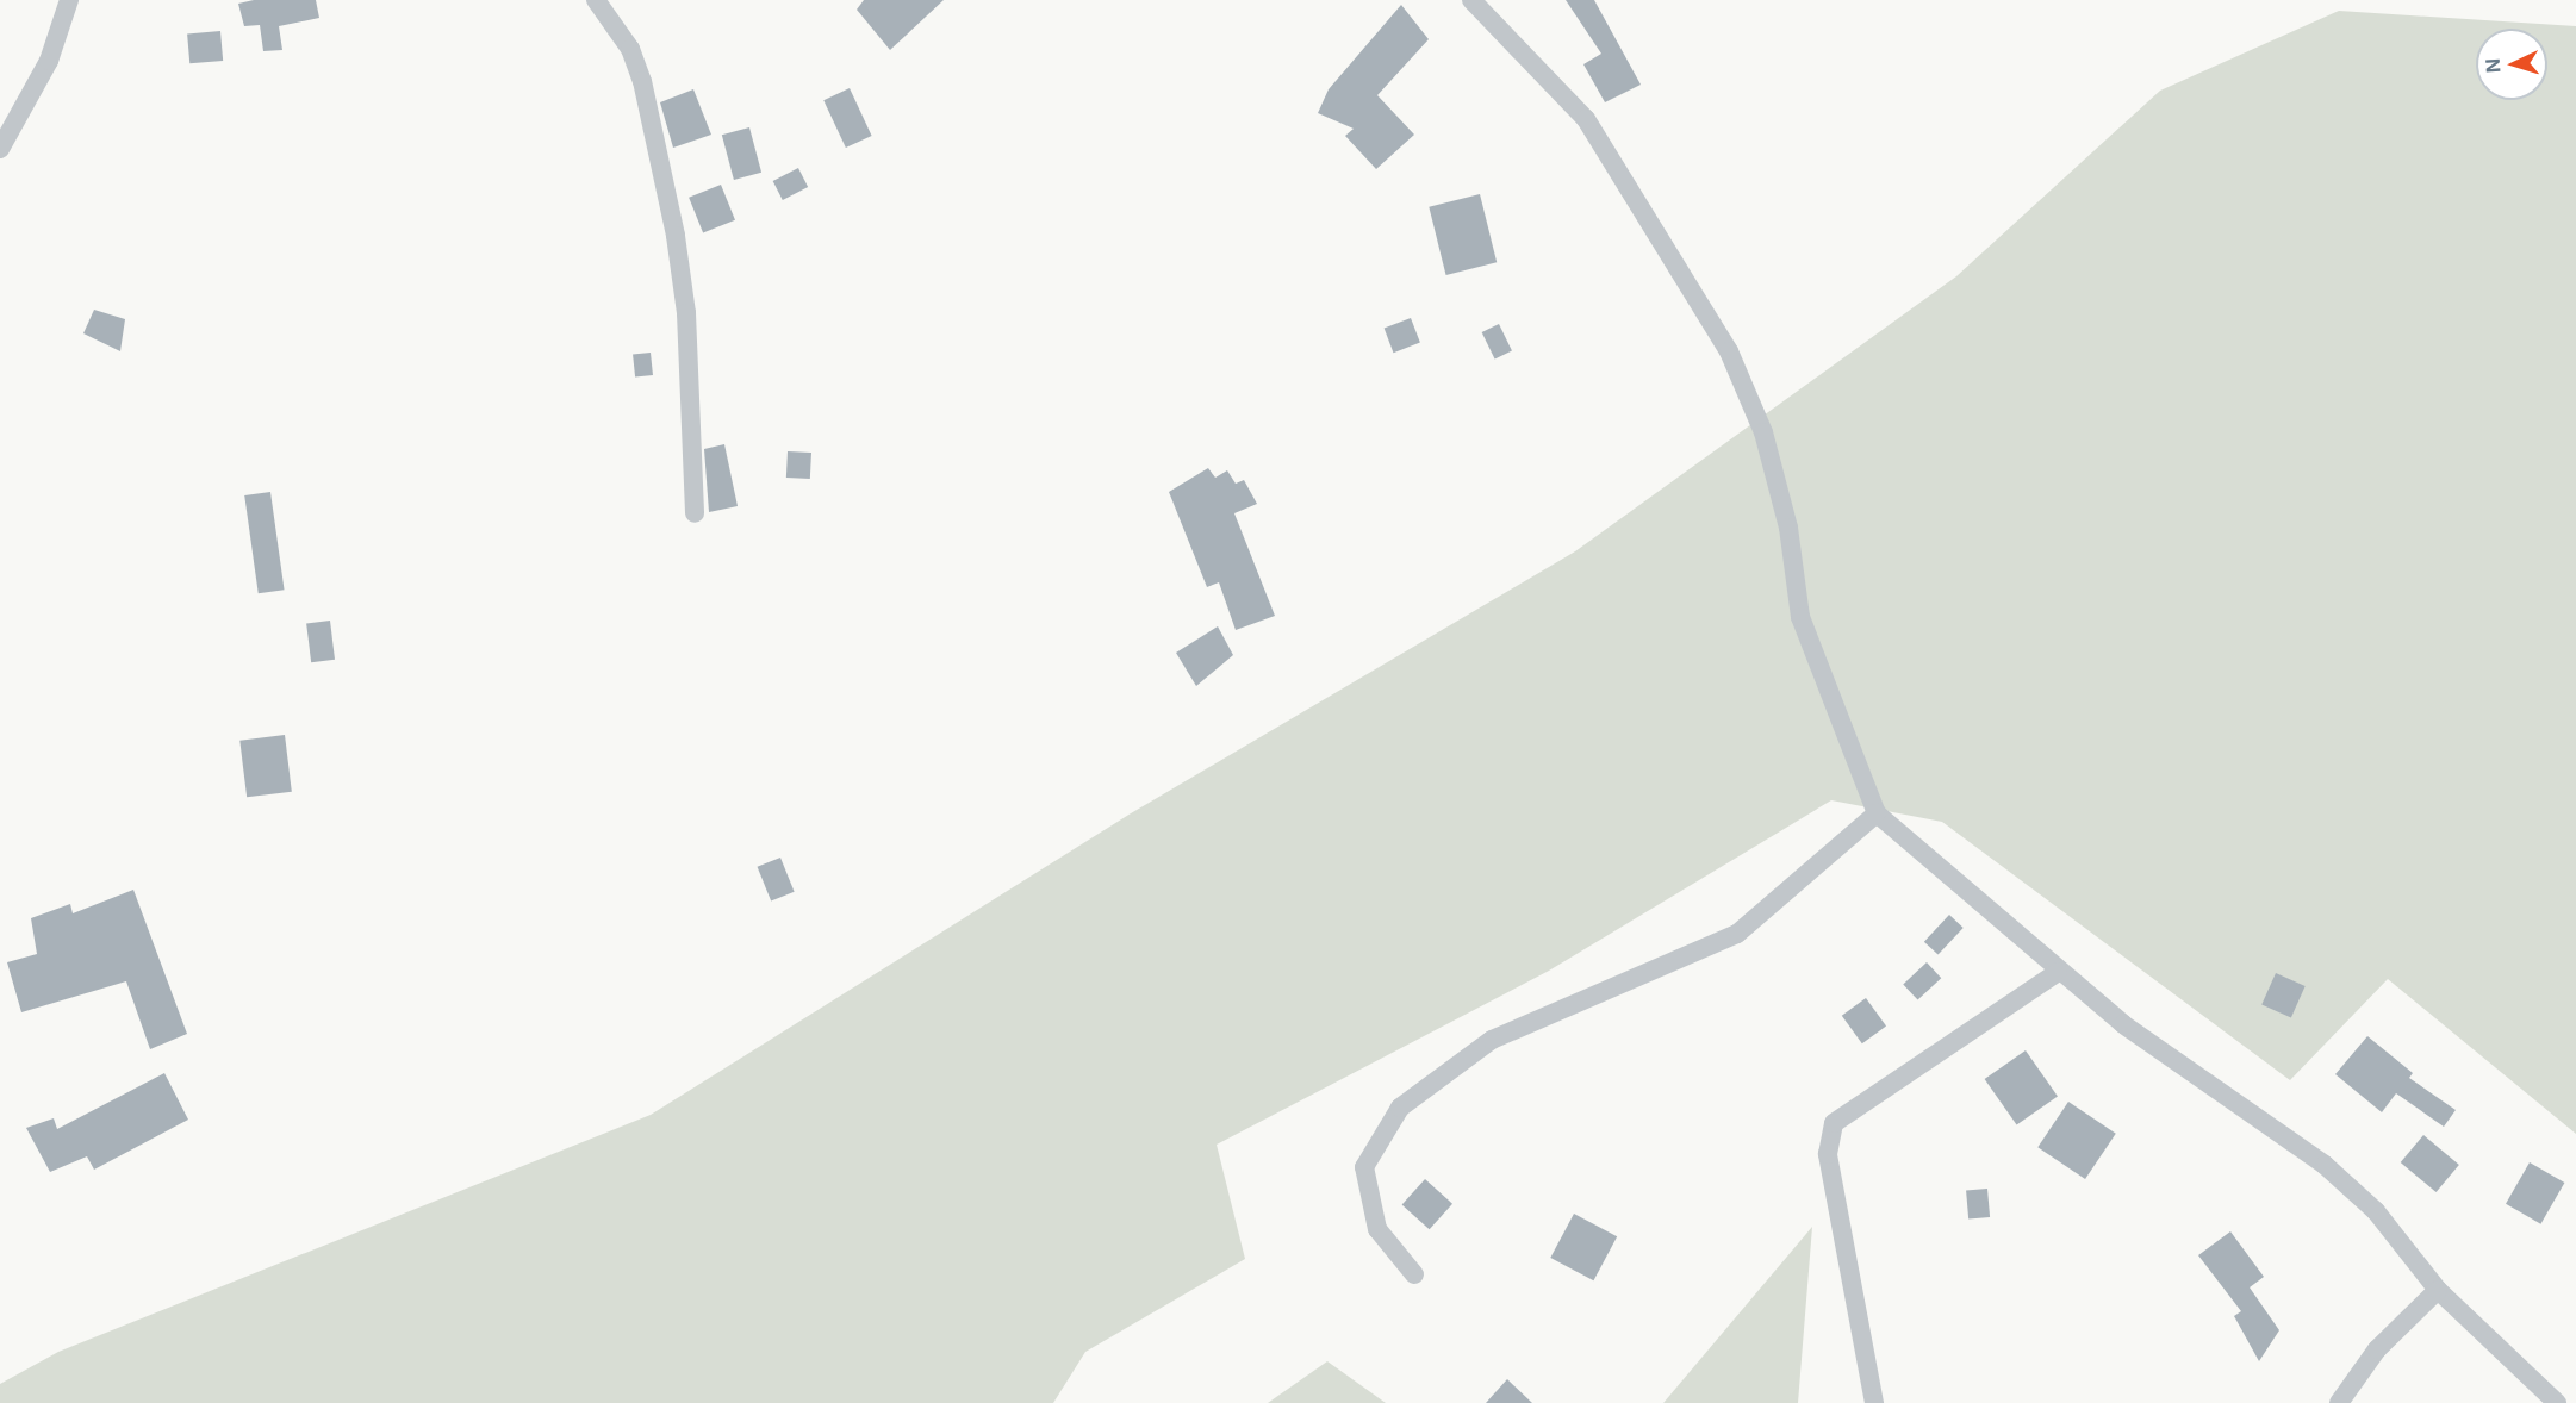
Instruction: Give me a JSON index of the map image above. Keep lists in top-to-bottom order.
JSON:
{
  "north": "left"
}
